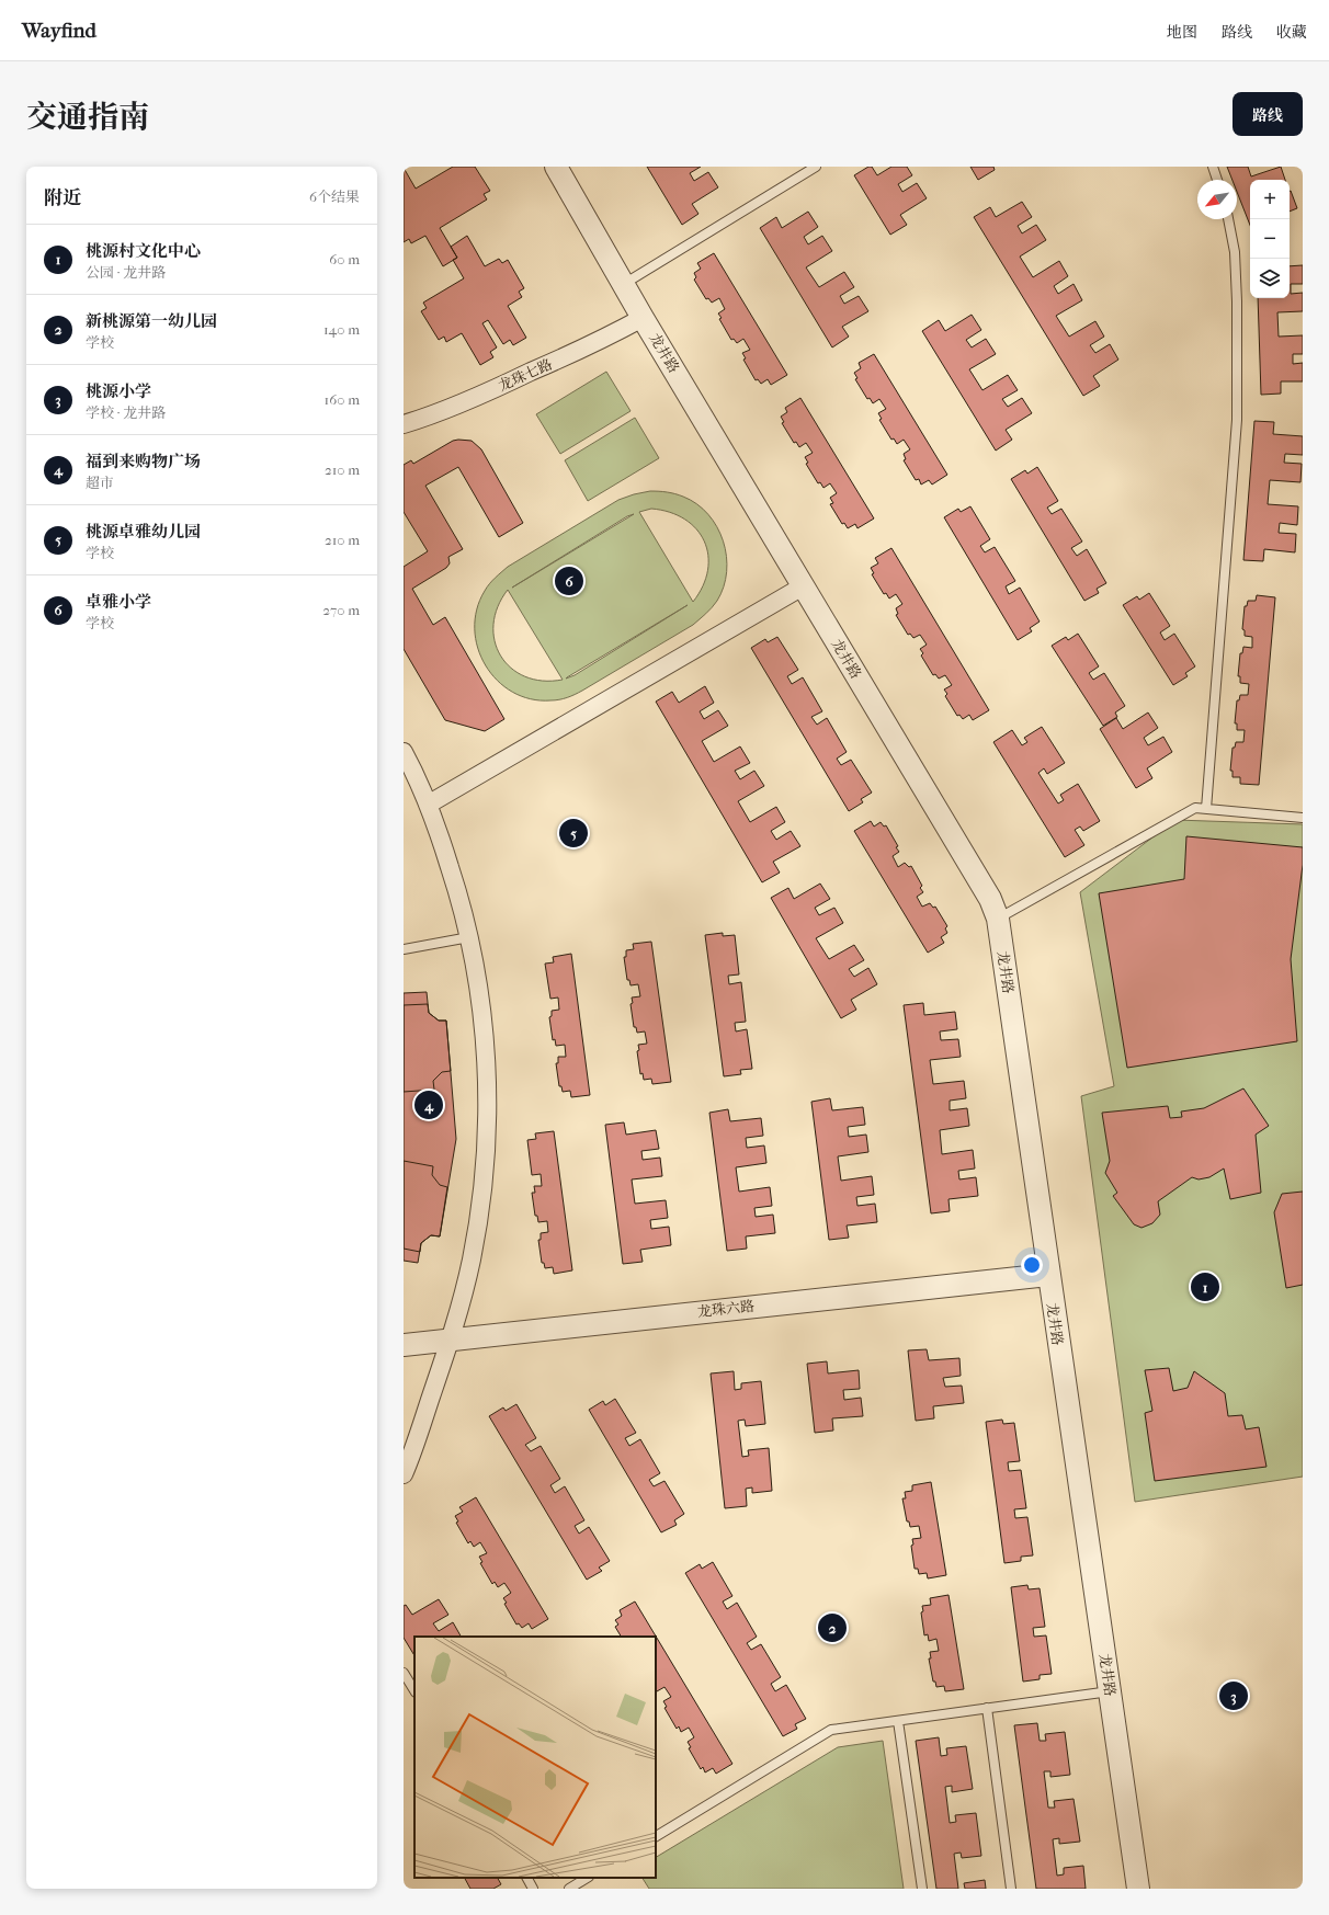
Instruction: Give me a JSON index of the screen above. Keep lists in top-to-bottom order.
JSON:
{
  "streets": {
    "street": ["龙井路", "龙珠七路", "龙珠六路"]
  },
  "crossings": [
    ["龙井路", "龙珠七路"],
    ["龙井路", "龙珠六路"]
  ],
  "north": "bottom left",
  "page": {
    "header": "Wayfind",
    "nav": ["地图", "路线", "收藏"],
    "title": "交通指南",
    "buttons": "路线",
    "heading": ["附近", "6个结果"],
    "map_buttons": ["+", "−"],
    "list": [
      {
        "mark": "1",
        "name": "桃源村文化中心",
        "note": "公园 · 龙井路",
        "value": "60 m"
      },
      {
        "mark": "2",
        "name": "新桃源第一幼儿园",
        "note": "学校",
        "value": "140 m"
      },
      {
        "mark": "3",
        "name": "桃源小学",
        "note": "学校 · 龙井路",
        "value": "160 m"
      },
      {
        "mark": "4",
        "name": "福到来购物广场",
        "note": "超市",
        "value": "210 m"
      },
      {
        "mark": "5",
        "name": "桃源卓雅幼儿园",
        "note": "学校",
        "value": "210 m"
      },
      {
        "mark": "6",
        "name": "卓雅小学",
        "note": "学校",
        "value": "270 m"
      }
    ],
    "pins": [
      "6",
      "5",
      "4",
      "1",
      "2",
      "3"
    ]
  }
}
